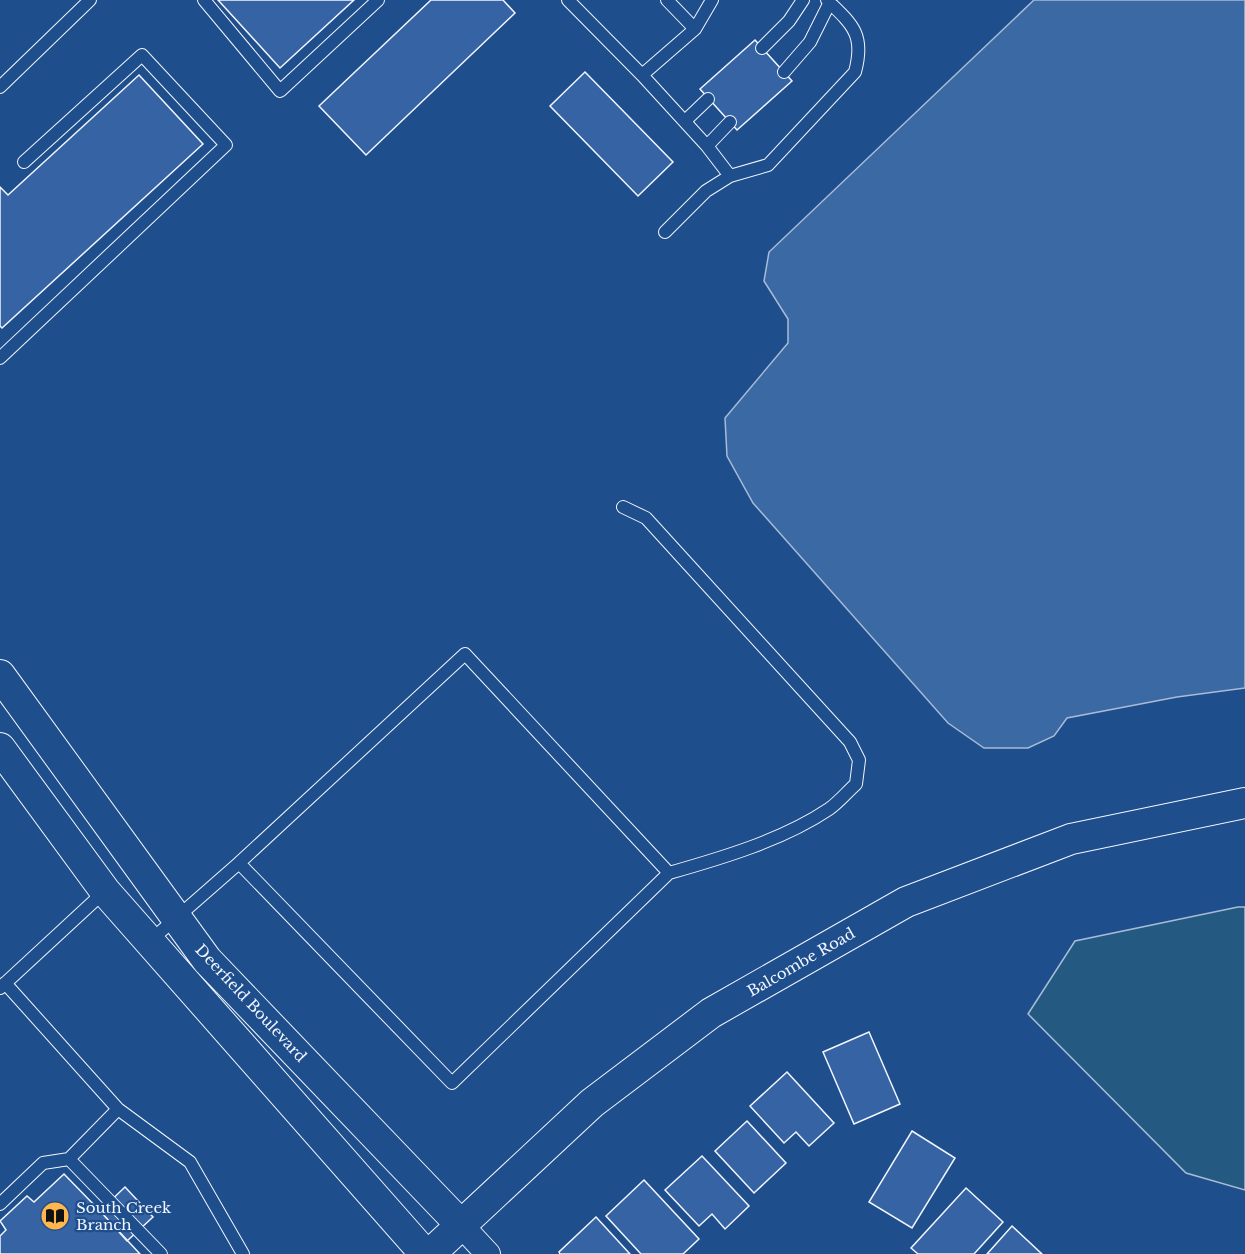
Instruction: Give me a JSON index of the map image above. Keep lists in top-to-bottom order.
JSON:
{
  "streets": {
    "street": ["Balcombe Road", "Deerfield Boulevard"]
  },
  "crossings": [
    ["Balcombe Road", "Deerfield Boulevard"]
  ],
  "places": {
    "library": ["South Creek Branch"]
  }
}
